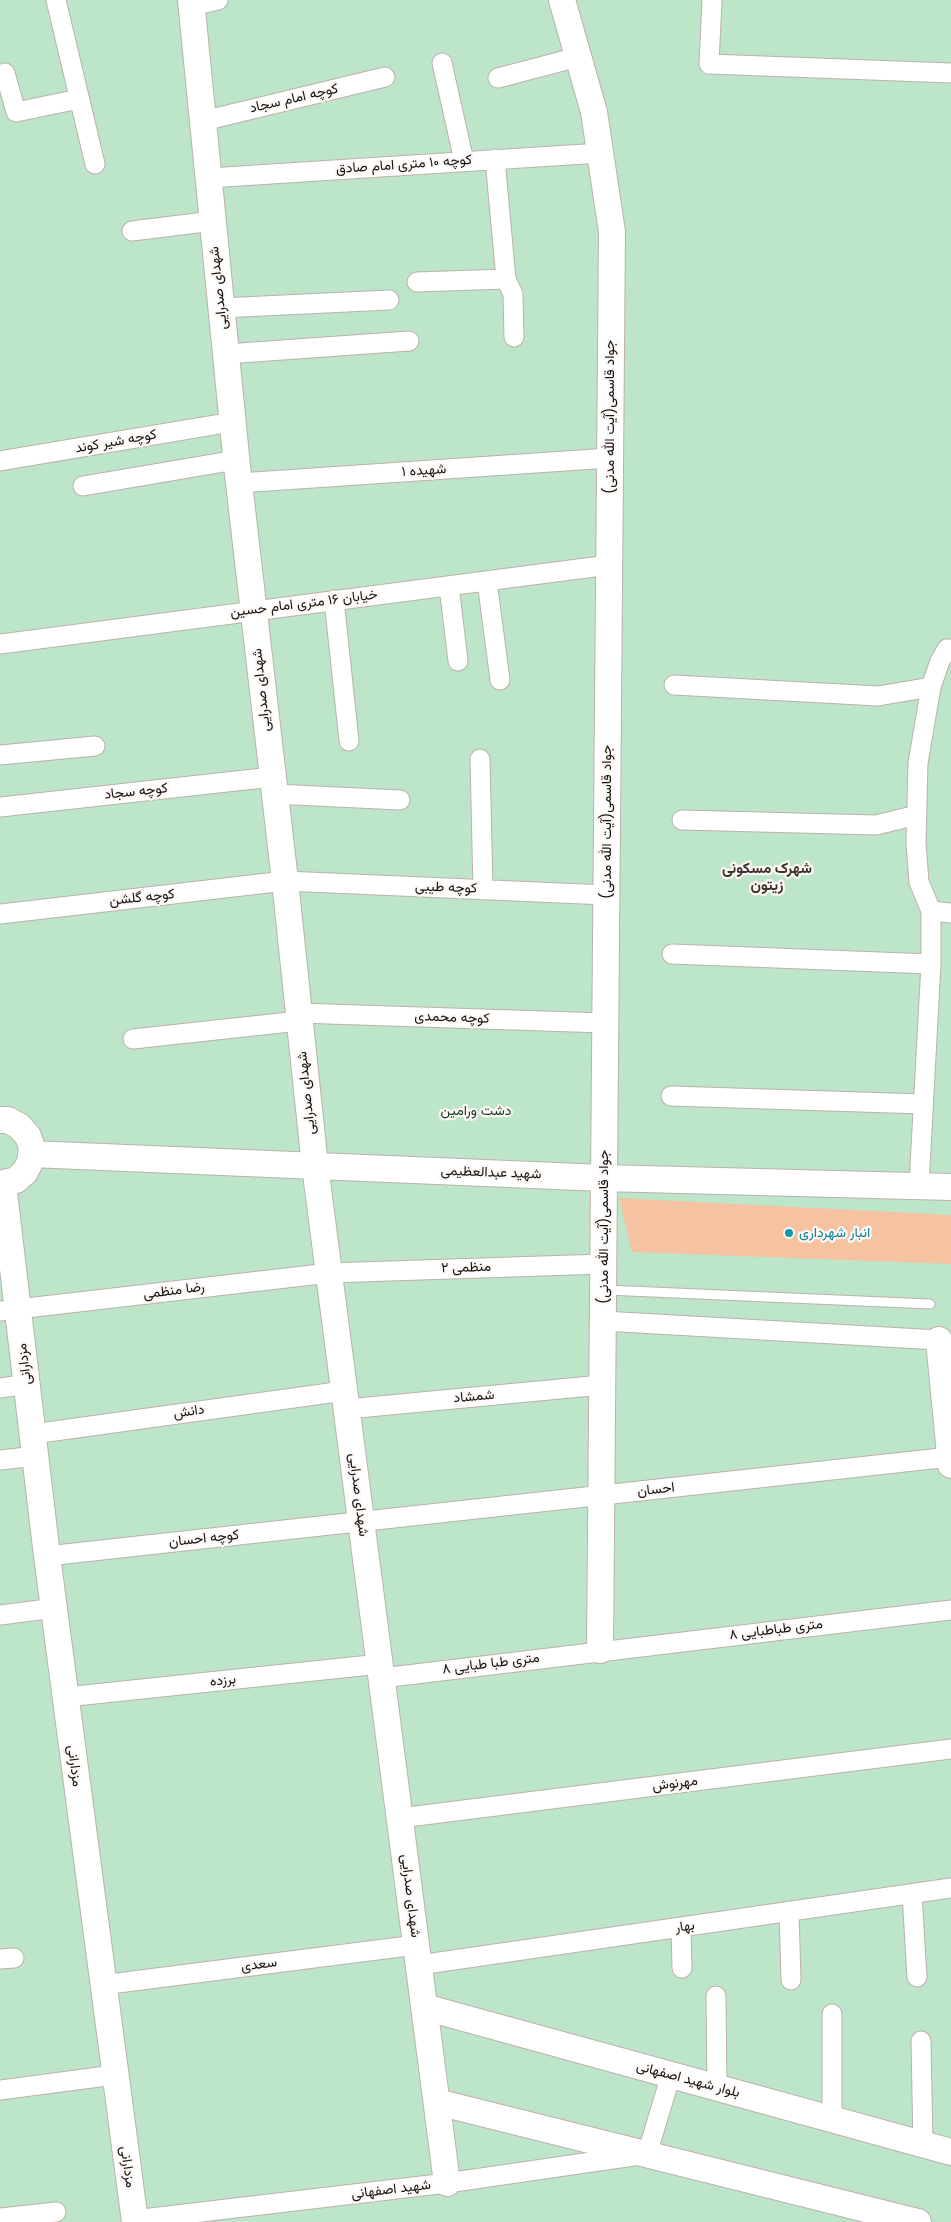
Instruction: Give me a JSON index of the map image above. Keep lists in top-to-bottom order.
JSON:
{
  "streets": {
    "street": [
      "کوچه امام سجاد",
      "کوچه ۱۰ متری امام صادق",
      "شهدای صدرایی",
      "جواد قاسمی(آیت الله مدنی)",
      "کوچه شیر کوند",
      "شهیده ۱",
      "خیابان ۱۶ متری امام حسین",
      "کوچه سجاد",
      "کوچه طیبی",
      "کوچه گلشن",
      "کوچه محمدی",
      "شهید عبدالعظیمی",
      "منظمی ۲",
      "رضا منظمی",
      "مزدارانی",
      "شمشاد",
      "دانش",
      "احسان",
      "کوچه احسان",
      "۸ متری طباطبایی",
      "۸ متری طبا طبایی",
      "برزده",
      "مهرنوش",
      "بهار",
      "سعدی",
      "بلوار شهید اصفهانی",
      "شهید اصفهانی"
    ]
  },
  "crossings": [
    ["کوچه امام سجاد", "شهدای صدرایی"],
    ["کوچه ۱۰ متری امام صادق", "شهدای صدرایی"],
    ["کوچه ۱۰ متری امام صادق", "جواد قاسمی(آیت الله مدنی)"],
    ["شهدای صدرایی", "کوچه شیر کوند"],
    ["شهدای صدرایی", "شهیده ۱"],
    ["شهدای صدرایی", "خیابان ۱۶ متری امام حسین"],
    ["شهدای صدرایی", "کوچه سجاد"],
    ["شهدای صدرایی", "کوچه طیبی"],
    ["شهدای صدرایی", "کوچه گلشن"],
    ["شهدای صدرایی", "کوچه محمدی"],
    ["شهدای صدرایی", "شهید عبدالعظیمی"],
    ["شهدای صدرایی", "منظمی ۲"],
    ["شهدای صدرایی", "رضا منظمی"],
    ["شهدای صدرایی", "شمشاد"],
    ["شهدای صدرایی", "دانش"],
    ["شهدای صدرایی", "احسان"],
    ["شهدای صدرایی", "کوچه احسان"],
    ["شهدای صدرایی", "۸ متری طبا طبایی"],
    ["شهدای صدرایی", "برزده"],
    ["شهدای صدرایی", "مهرنوش"],
    ["شهدای صدرایی", "بهار"],
    ["شهدای صدرایی", "سعدی"],
    ["شهدای صدرایی", "بلوار شهید اصفهانی"],
    ["شهدای صدرایی", "شهید اصفهانی"],
    ["جواد قاسمی(آیت الله مدنی)", "شهیده ۱"],
    ["جواد قاسمی(آیت الله مدنی)", "خیابان ۱۶ متری امام حسین"],
    ["جواد قاسمی(آیت الله مدنی)", "کوچه طیبی"],
    ["جواد قاسمی(آیت الله مدنی)", "کوچه محمدی"],
    ["جواد قاسمی(آیت الله مدنی)", "شهید عبدالعظیمی"],
    ["جواد قاسمی(آیت الله مدنی)", "منظمی ۲"],
    ["جواد قاسمی(آیت الله مدنی)", "شمشاد"],
    ["جواد قاسمی(آیت الله مدنی)", "احسان"],
    ["جواد قاسمی(آیت الله مدنی)", "۸ متری طباطبایی"],
    ["جواد قاسمی(آیت الله مدنی)", "۸ متری طبا طبایی"],
    ["کوچه طیبی", "کوچه گلشن"],
    ["منظمی ۲", "رضا منظمی"],
    ["رضا منظمی", "مزدارانی"],
    ["مزدارانی", "دانش"],
    ["مزدارانی", "کوچه احسان"],
    ["مزدارانی", "برزده"],
    ["مزدارانی", "سعدی"],
    ["مزدارانی", "شهید اصفهانی"],
    ["شمشاد", "دانش"],
    ["احسان", "کوچه احسان"],
    ["۸ متری طباطبایی", "۸ متری طبا طبایی"],
    ["۸ متری طبا طبایی", "برزده"],
    ["بهار", "سعدی"]
  ],
  "districts": ["شهرک مسکونی زیتون"],
  "parks": ["دشت ورامین"],
  "places": ["انبار شهرداری"]
}
